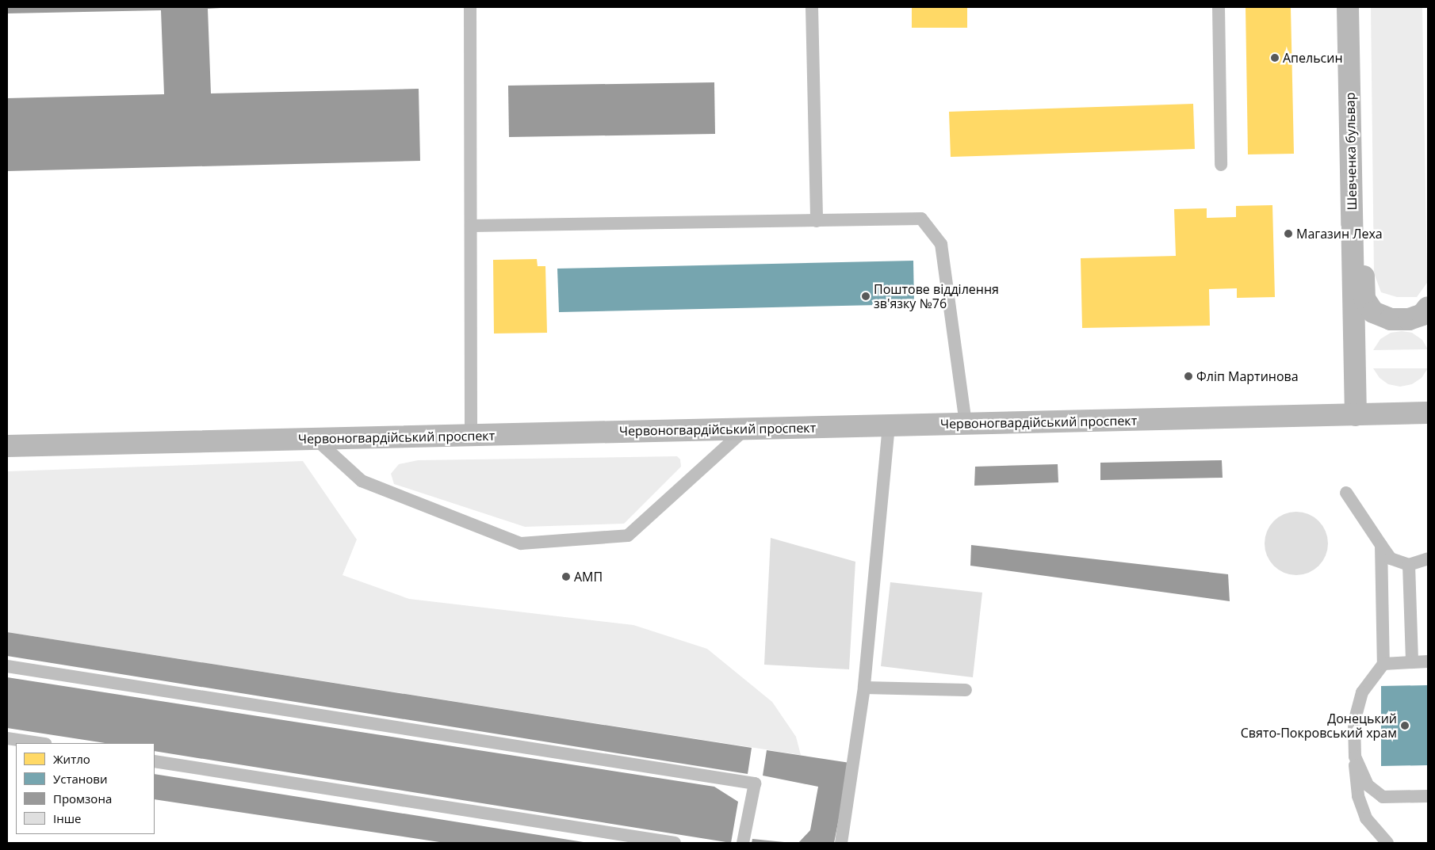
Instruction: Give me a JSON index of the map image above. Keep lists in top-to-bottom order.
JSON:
{
  "streets": {
    "main road": ["Шевченка бульвар", "Червоногвардійський проспект"]
  },
  "crossings": [
    ["Шевченка бульвар", "Червоногвардійський проспект"]
  ],
  "places": [
    "Апельсин",
    "Магазин Леха",
    "Поштове відділення зв'язку №76",
    "Фліп Мартинова",
    "АМП",
    "Донецький Свято-Покровський храм"
  ],
  "legend": [
    "Житло",
    "Установи",
    "Промзона",
    "Інше"
  ]
}
